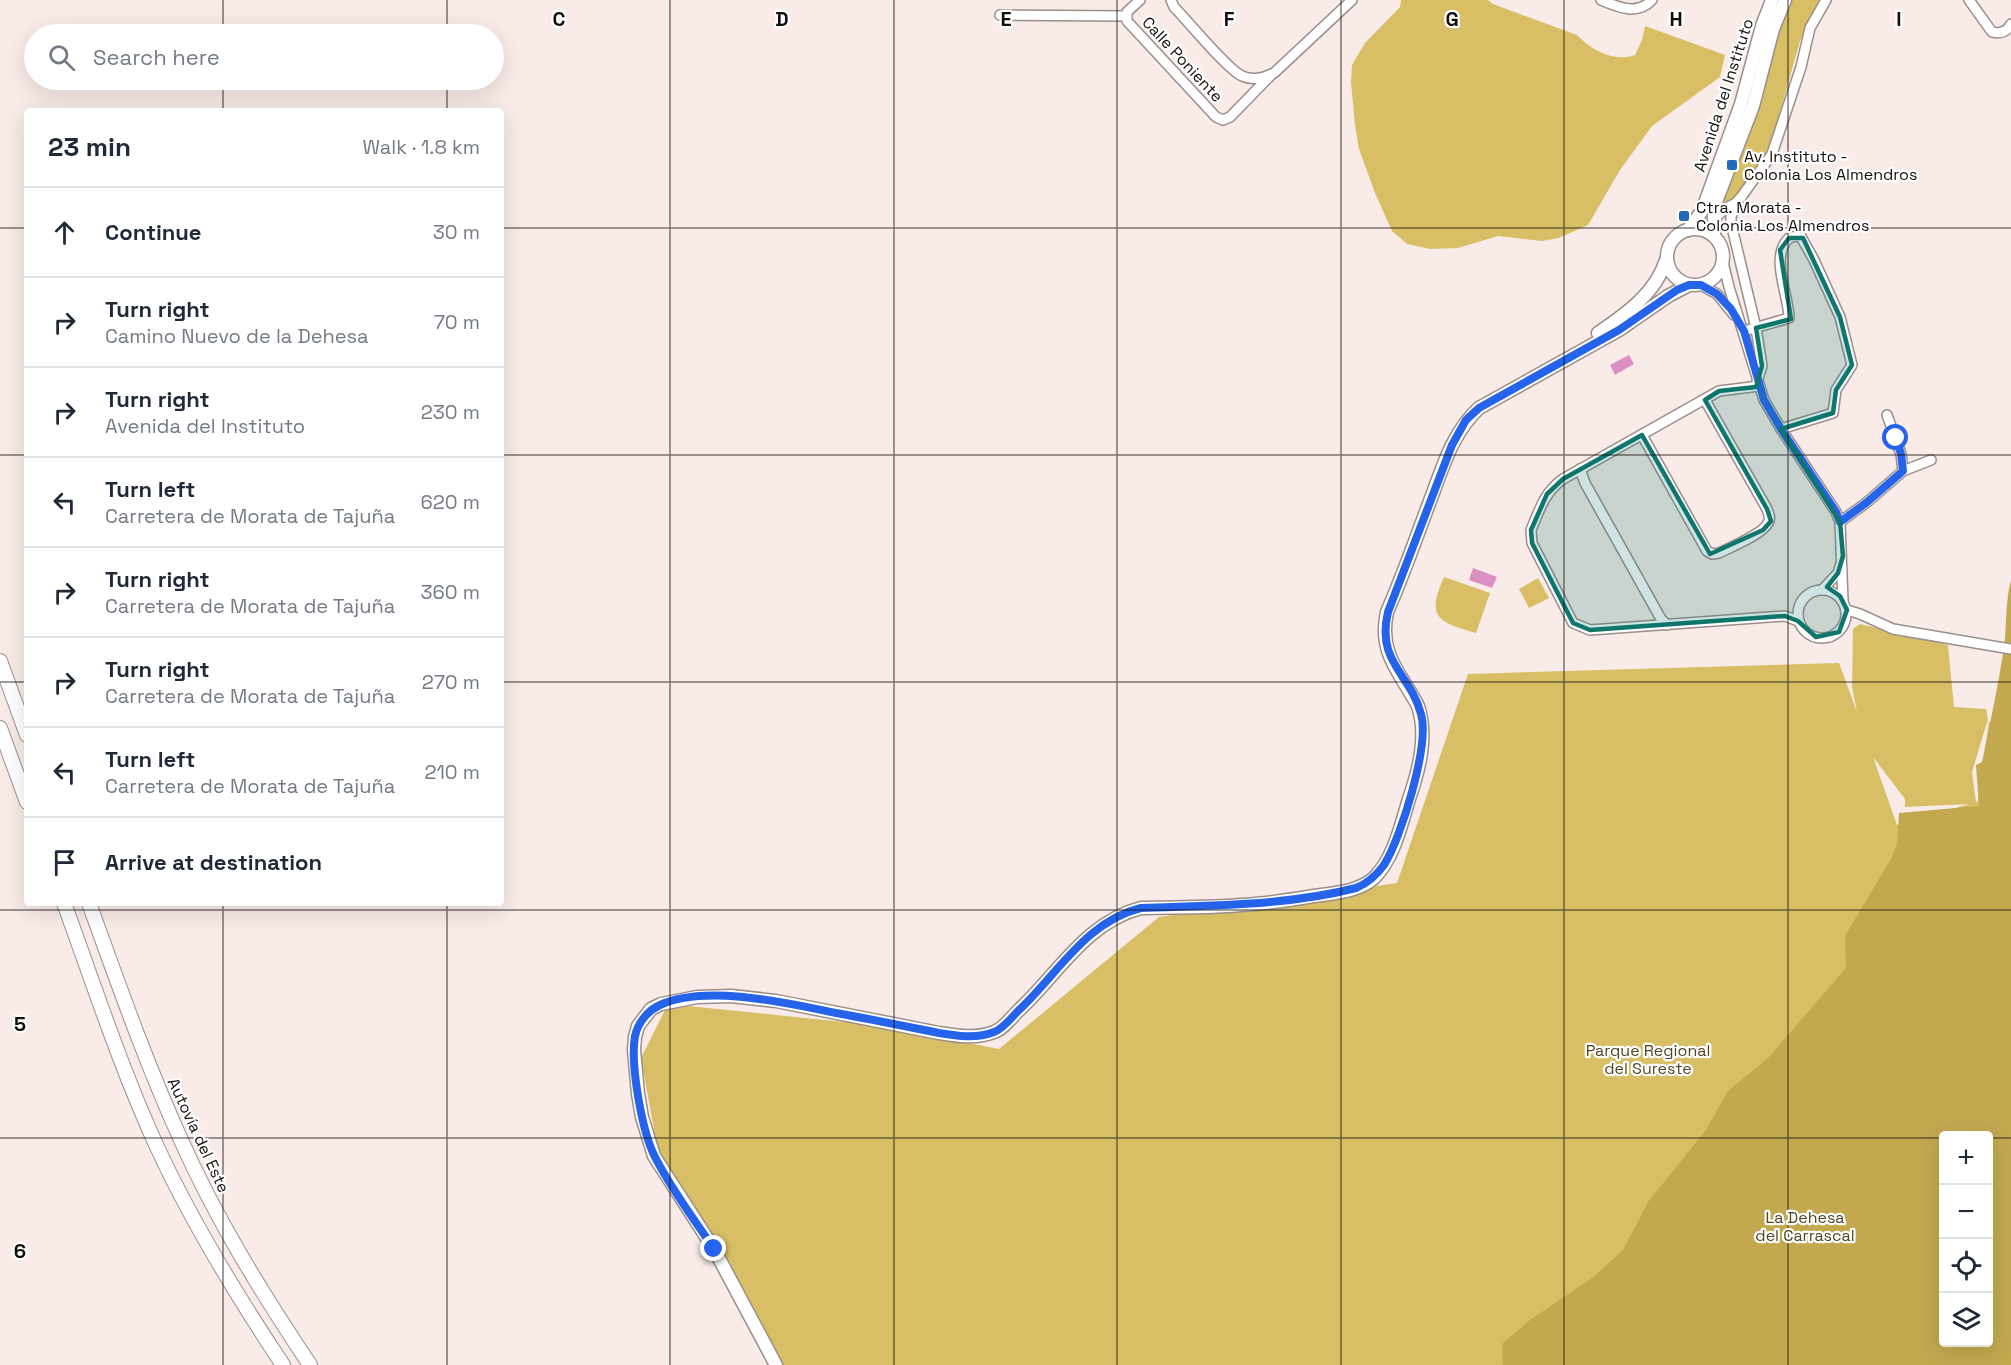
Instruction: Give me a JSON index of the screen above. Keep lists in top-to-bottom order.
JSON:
{
  "streets": {
    "highway": ["Autovía del Este"],
    "main road": ["Avenida del Instituto"],
    "street": ["Calle Poniente"]
  },
  "parks": ["Parque Regional del Sureste", "La Dehesa del Carrascal"],
  "places": {
    "transit": ["Av. Instituto - Colonia Los Almendros", "Ctra. Morata - Colonia Los Almendros"]
  },
  "page": {
    "search": "Search here",
    "heading": ["23 min", "Walk · 1.8 km"],
    "list": [
      ["Continue", "30 m"],
      ["Turn right", "Camino Nuevo de la Dehesa", "70 m"],
      ["Turn right", "Avenida del Instituto", "230 m"],
      ["Turn left", "Carretera de Morata de Tajuña", "620 m"],
      ["Turn right", "Carretera de Morata de Tajuña", "360 m"],
      ["Turn right", "Carretera de Morata de Tajuña", "270 m"],
      ["Turn left", "Carretera de Morata de Tajuña", "210 m"],
      "Arrive at destination"
    ],
    "map_buttons": ["+", "−"]
  },
  "grid": {
    "columns": [
      "C",
      "D",
      "E",
      "F",
      "G",
      "H",
      "I"
    ],
    "rows": ["5", "6"]
  }
}
